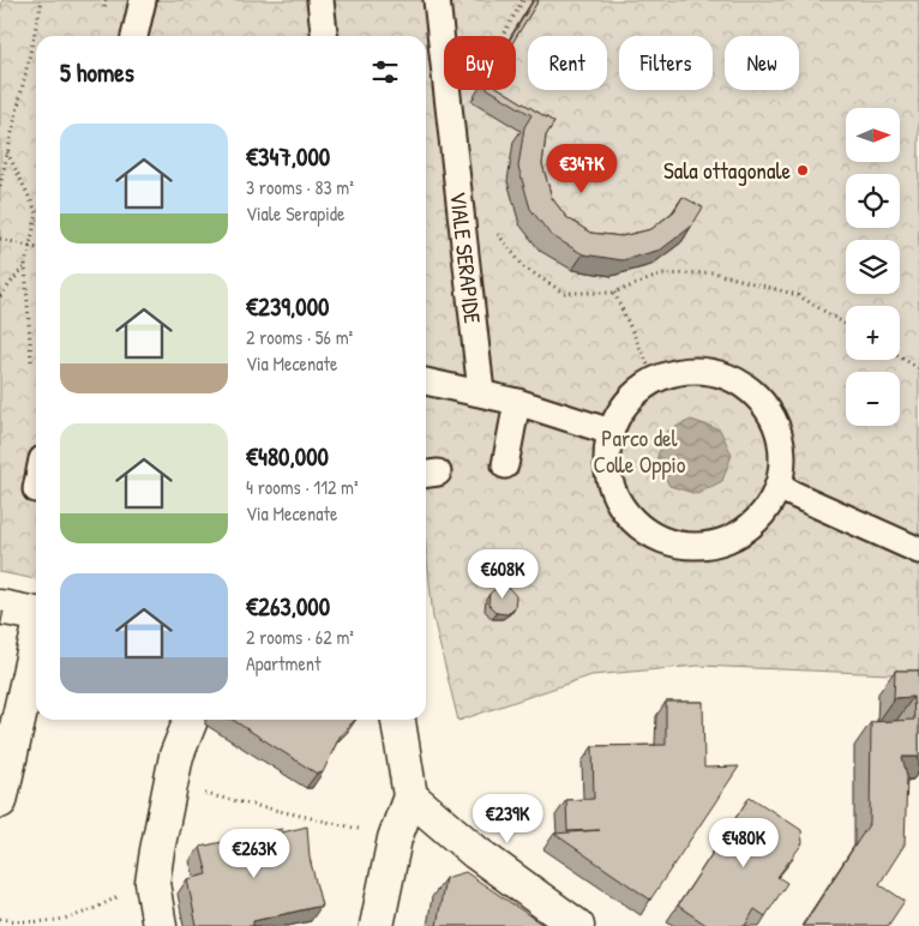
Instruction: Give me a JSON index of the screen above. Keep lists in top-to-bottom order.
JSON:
{
  "streets": {
    "street": ["VIALE SERAPIDE"]
  },
  "parks": ["Parco del Colle Oppio"],
  "places": ["Sala ottagonale"],
  "north": "right",
  "page": {
    "chip": [
      "Buy",
      "Rent",
      "Filters",
      "New"
    ],
    "heading": "5 homes",
    "map_buttons": ["+", "−"],
    "list": [
      {
        "name": "€347,000",
        "note": "3 rooms · 83 m² · Viale Serapide"
      },
      {
        "name": "€239,000",
        "note": "2 rooms · 56 m² · Via Mecenate"
      },
      {
        "name": "€480,000",
        "note": "4 rooms · 112 m² · Via Mecenate"
      },
      {
        "name": "€263,000",
        "note": "2 rooms · 62 m² · Apartment"
      }
    ],
    "price": [
      "€347K",
      "€608K",
      "€239K",
      "€480K",
      "€263K"
    ]
  }
}
